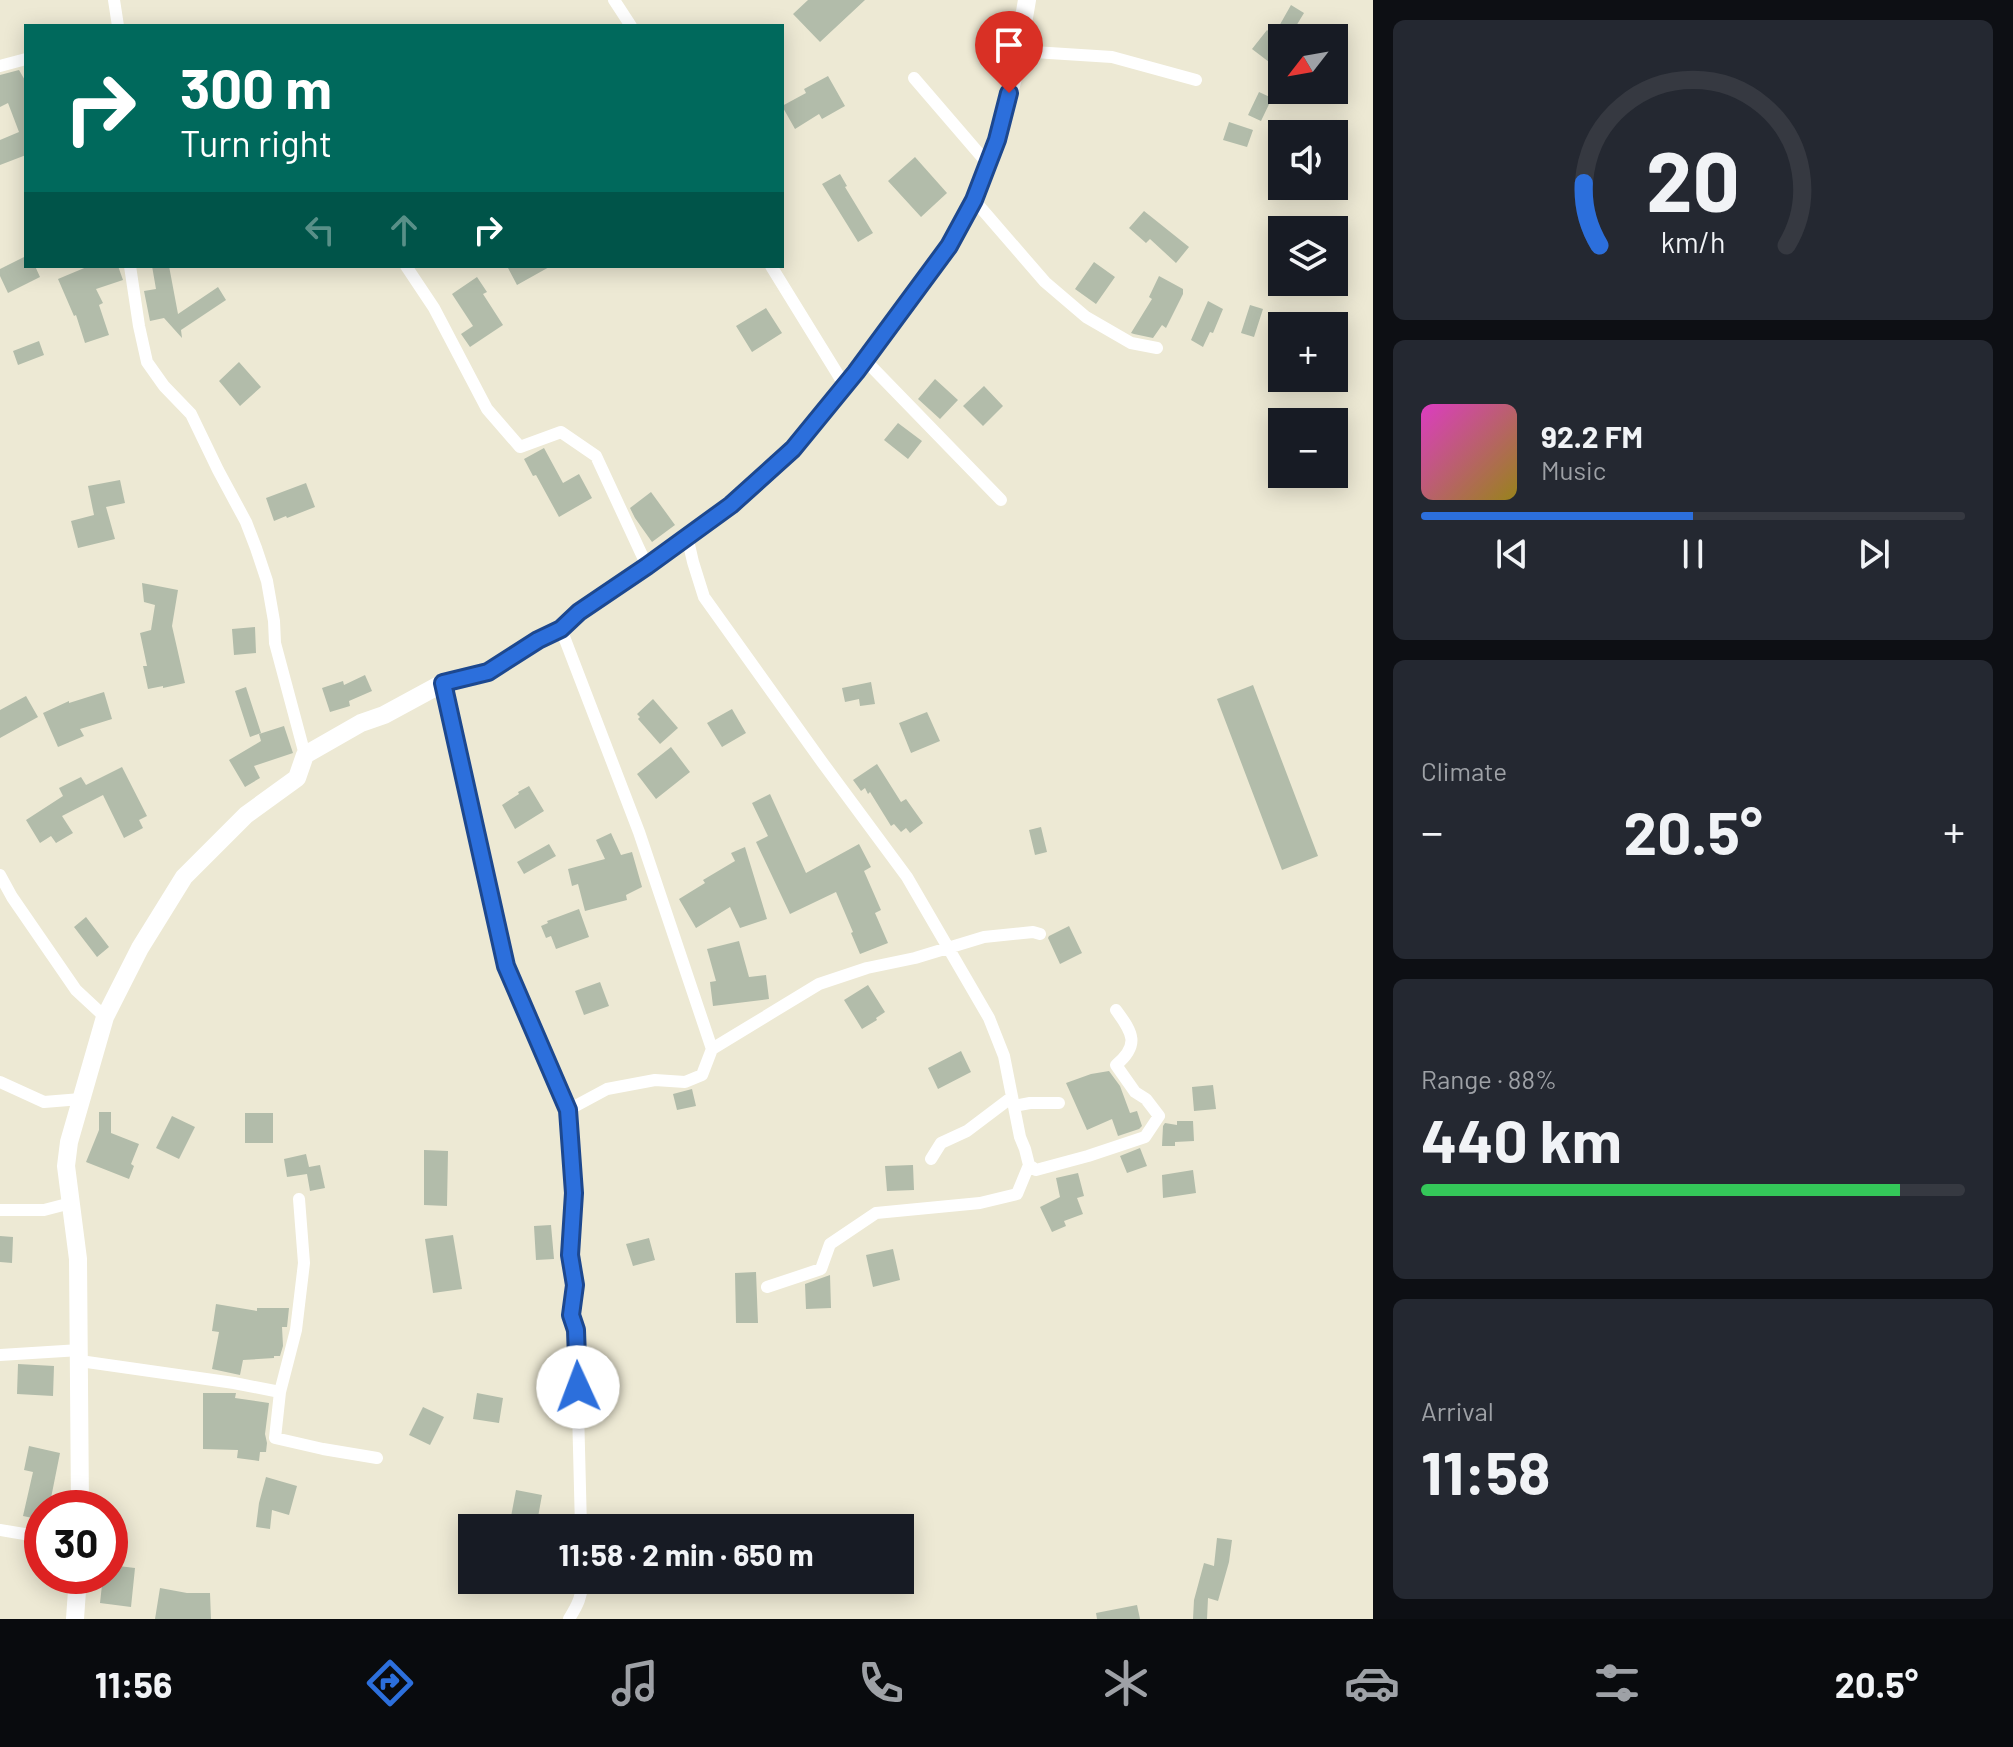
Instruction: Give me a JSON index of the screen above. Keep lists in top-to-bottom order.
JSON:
{
  "north": "bottom left",
  "page": {
    "map_buttons": ["+", "−"],
    "turn": ["300 m", "Turn right"],
    "song": ["92.2 FM", "Music"],
    "tile": [
      "Climate",
      ["Range · 88%", "440 km"],
      ["Arrival", "11:58"]
    ],
    "heat": ["−", "20.5°", "+"],
    "limit": "30",
    "trip": "11:58 · 2 min · 650 m",
    "tabs": ["11:56", "20.5°"],
    "gauge": ["20", "km/h"]
  }
}
